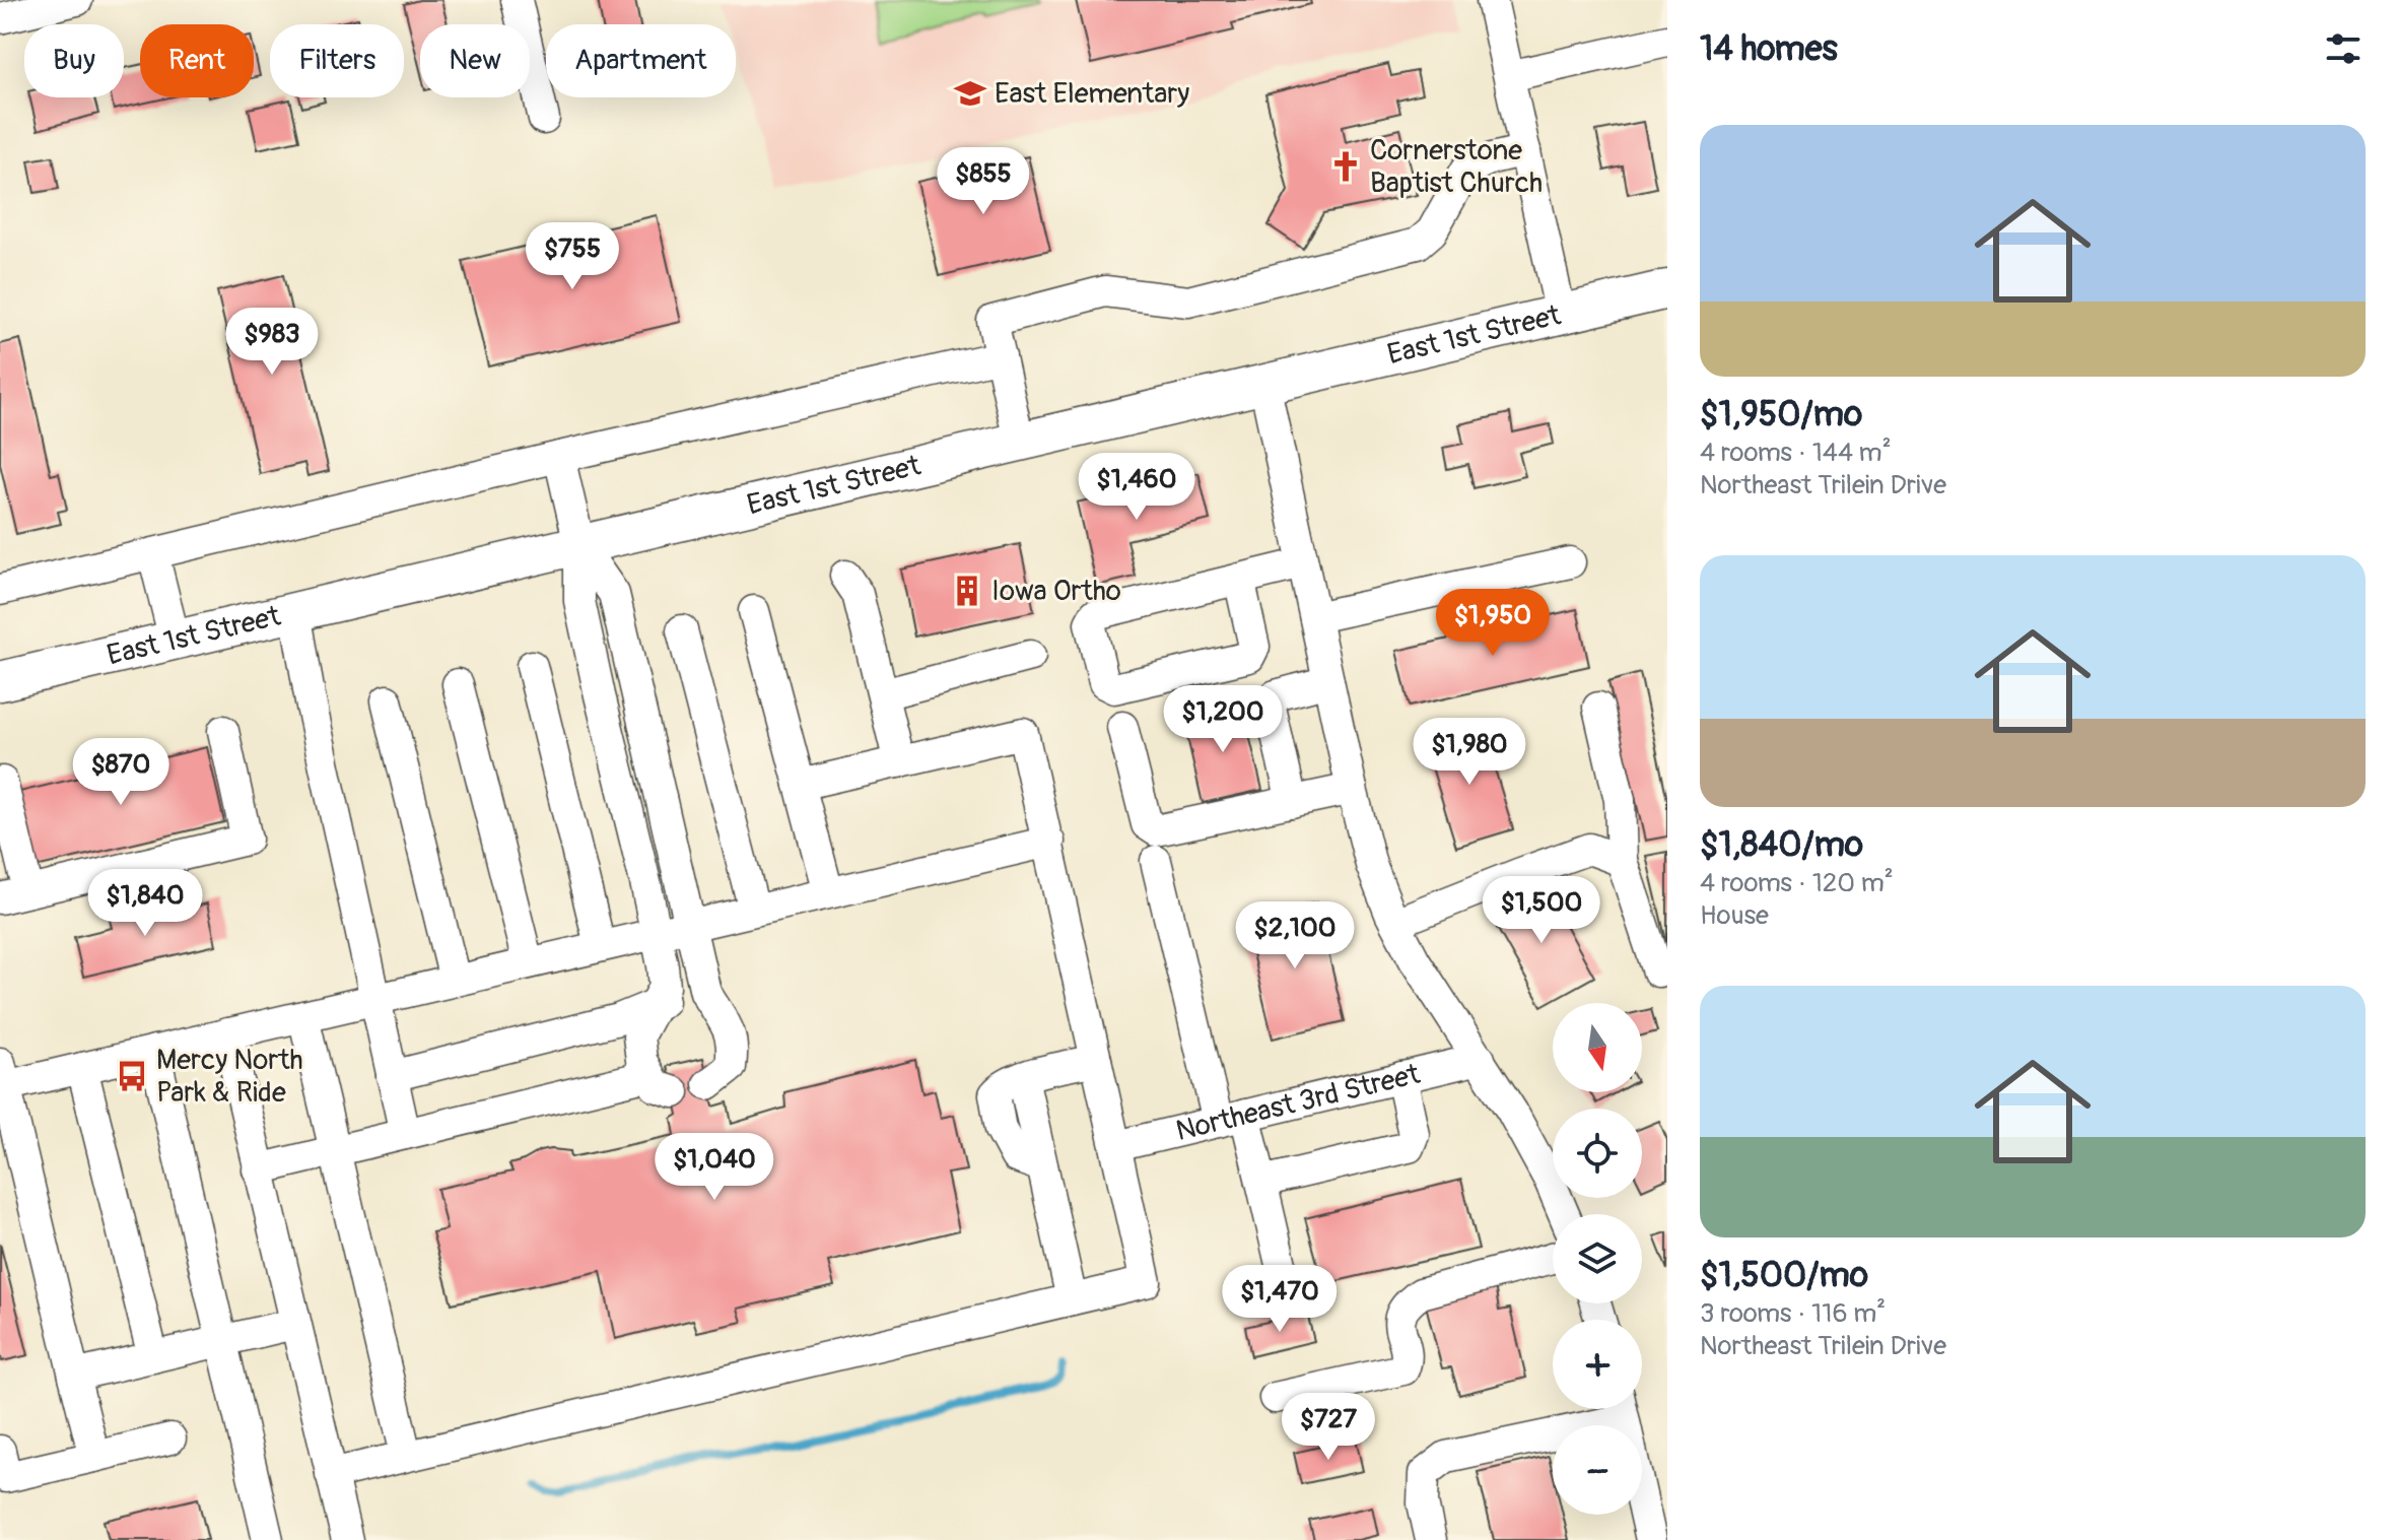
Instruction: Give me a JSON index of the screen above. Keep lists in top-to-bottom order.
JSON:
{
  "streets": {
    "main road": ["East 1st Street"],
    "street": ["Northeast 3rd Street"]
  },
  "places": {
    "school or university": ["East Elementary"],
    "church": ["Cornerstone Baptist Church"],
    "building": ["Iowa Ortho"],
    "bus stop": ["Mercy North Park & Ride"]
  },
  "north": "bottom",
  "page": {
    "heading": "14 homes",
    "chip": [
      "Buy",
      "Rent",
      "Filters",
      "New",
      "Apartment"
    ],
    "list": [
      {
        "name": "$1,950/mo",
        "note": "4 rooms · 144 m² · Northeast Trilein Drive"
      },
      {
        "name": "$1,840/mo",
        "note": "4 rooms · 120 m² · House"
      },
      {
        "name": "$1,500/mo",
        "note": "3 rooms · 116 m² · Northeast Trilein Drive"
      }
    ],
    "price": [
      "$855",
      "$755",
      "$983",
      "$1,460",
      "$1,950",
      "$1,200",
      "$1,980",
      "$870",
      "$1,840",
      "$1,500",
      "$2,100",
      "$1,040",
      "$1,470",
      "$727"
    ],
    "map_buttons": ["+", "−"]
  }
}
